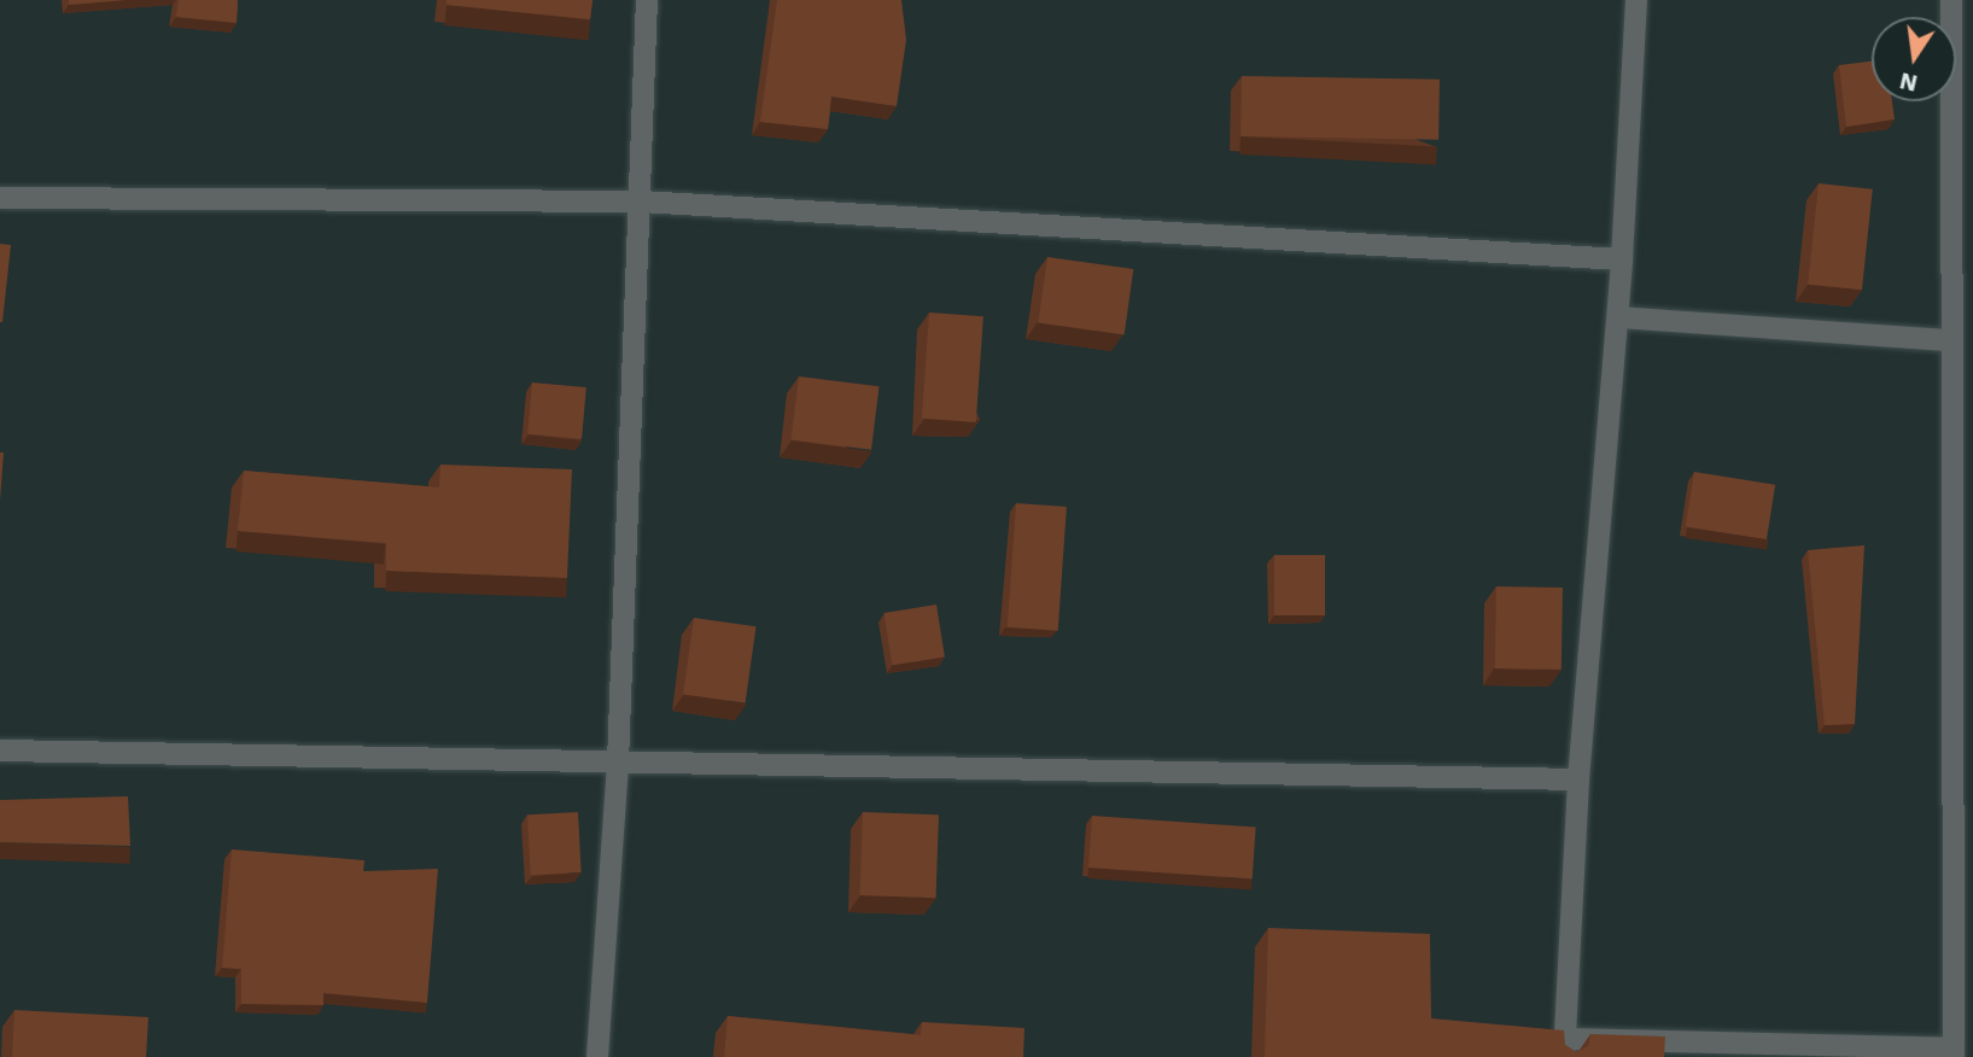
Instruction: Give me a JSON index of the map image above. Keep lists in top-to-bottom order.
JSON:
{
  "north": "bottom"
}
